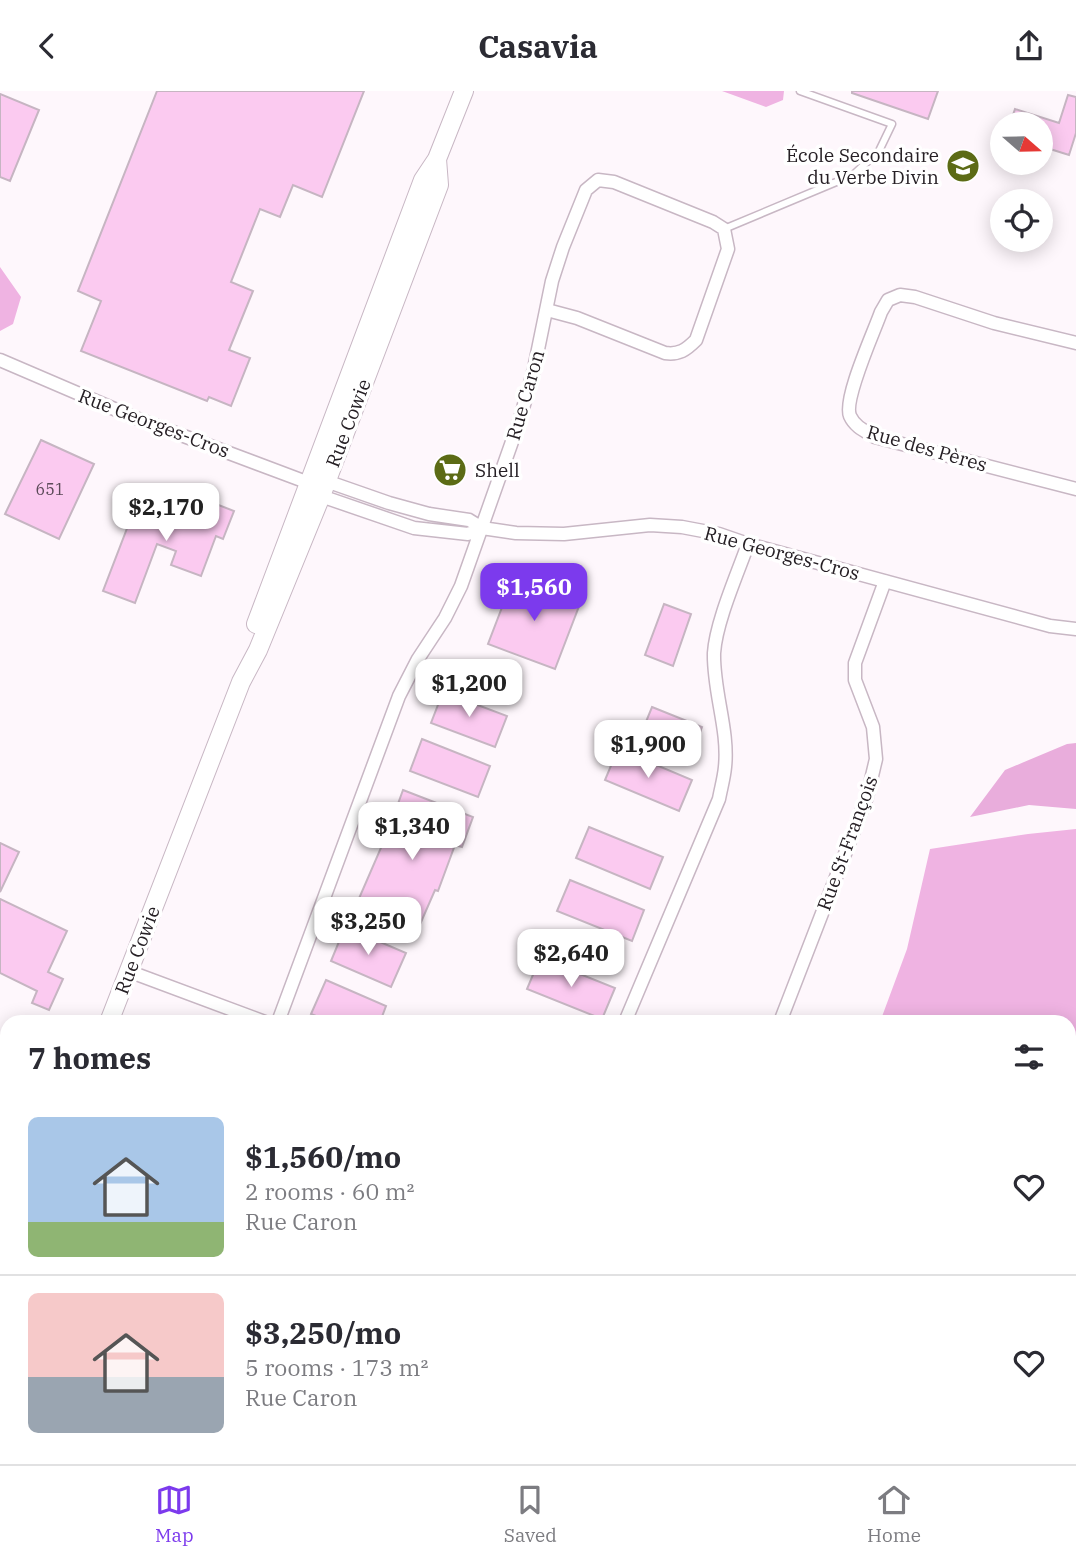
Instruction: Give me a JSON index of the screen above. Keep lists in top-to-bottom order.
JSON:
{
  "streets": {
    "main road": ["Rue Cowie"],
    "street": [
      "Rue Caron",
      "Rue Georges-Cros",
      "Rue des Pères",
      "Rue St-François"
    ]
  },
  "crossings": [
    ["Rue Caron", "Rue Georges-Cros"],
    ["Rue Georges-Cros", "Rue Cowie"],
    ["Rue Georges-Cros", "Rue St-François"]
  ],
  "places": {
    "school or university": ["École Secondaire du Verbe Divin"],
    "supermarket": ["Shell"]
  },
  "house_numbers": ["651"],
  "north": "right",
  "page": {
    "header": "Casavia",
    "price": [
      "$2,170",
      "$1,560",
      "$1,200",
      "$1,900",
      "$1,340",
      "$3,250",
      "$2,640"
    ],
    "heading": "7 homes",
    "list": [
      {
        "name": "$1,560/mo",
        "note": "2 rooms · 60 m² · Rue Caron"
      },
      {
        "name": "$3,250/mo",
        "note": "5 rooms · 173 m² · Rue Caron"
      }
    ],
    "tabs": ["Map", "Saved", "Home"]
  }
}
